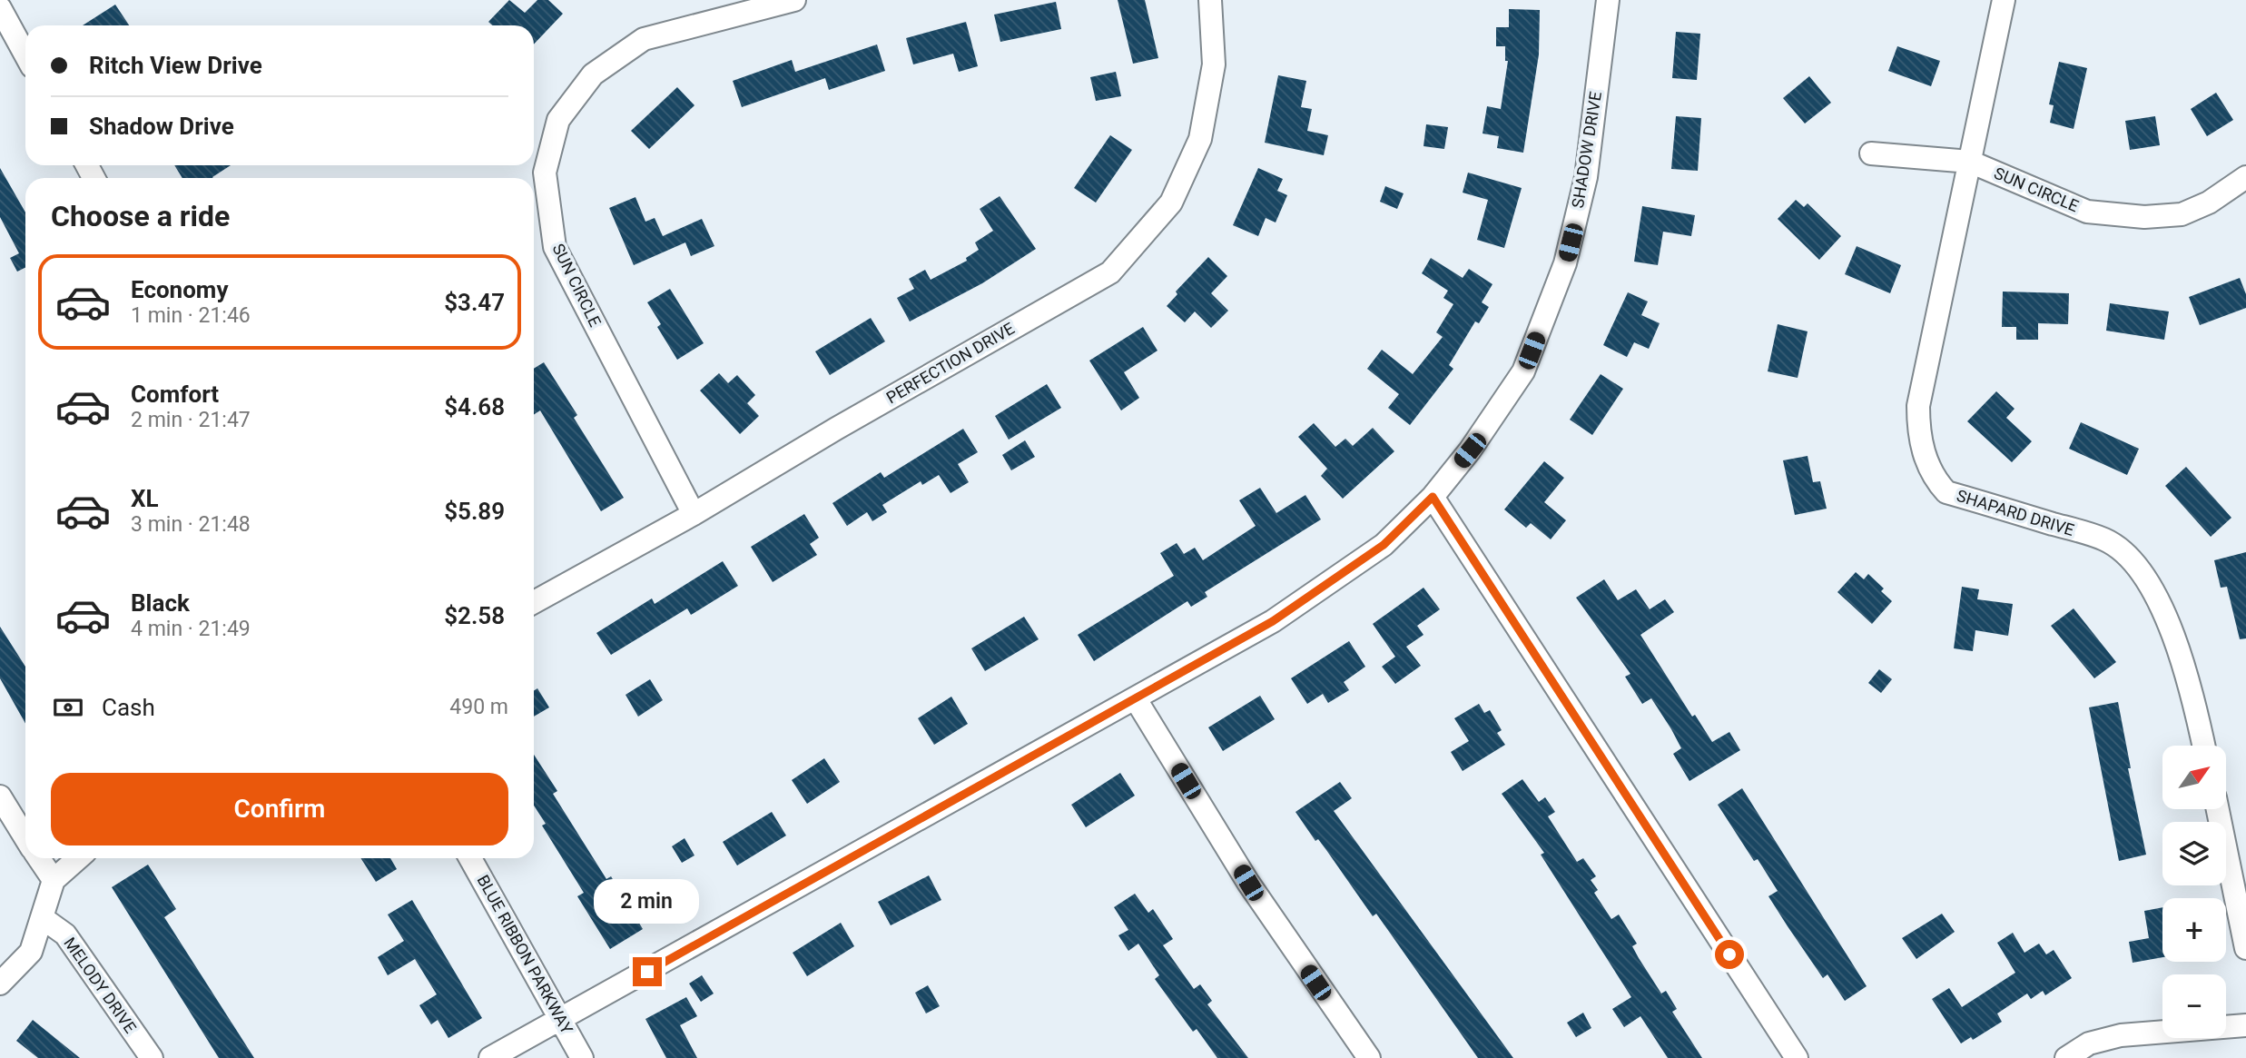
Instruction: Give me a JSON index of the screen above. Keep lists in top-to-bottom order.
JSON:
{
  "streets": {
    "street": [
      "SHADOW DRIVE",
      "SUN CIRCLE",
      "PERFECTION DRIVE",
      "SHAPARD DRIVE",
      "BLUE RIBBON PARKWAY",
      "MELODY DRIVE"
    ]
  },
  "crossings": [
    ["SHADOW DRIVE", "BLUE RIBBON PARKWAY"],
    ["SUN CIRCLE", "PERFECTION DRIVE"],
    ["SUN CIRCLE", "SHAPARD DRIVE"]
  ],
  "north": "top right",
  "page": {
    "banner": ["Ritch View Drive", "Shadow Drive"],
    "heading": "Choose a ride",
    "list": [
      {
        "name": "Economy",
        "note": "1 min · 21:46",
        "value": "$3.47"
      },
      {
        "name": "Comfort",
        "note": "2 min · 21:47",
        "value": "$4.68"
      },
      {
        "name": "XL",
        "note": "3 min · 21:48",
        "value": "$5.89"
      },
      {
        "name": "Black",
        "note": "4 min · 21:49",
        "value": "$2.58"
      }
    ],
    "pay": ["Cash", "490 m"],
    "map_buttons": ["+", "−"],
    "buttons": "Confirm",
    "bubble": "2 min"
  }
}
